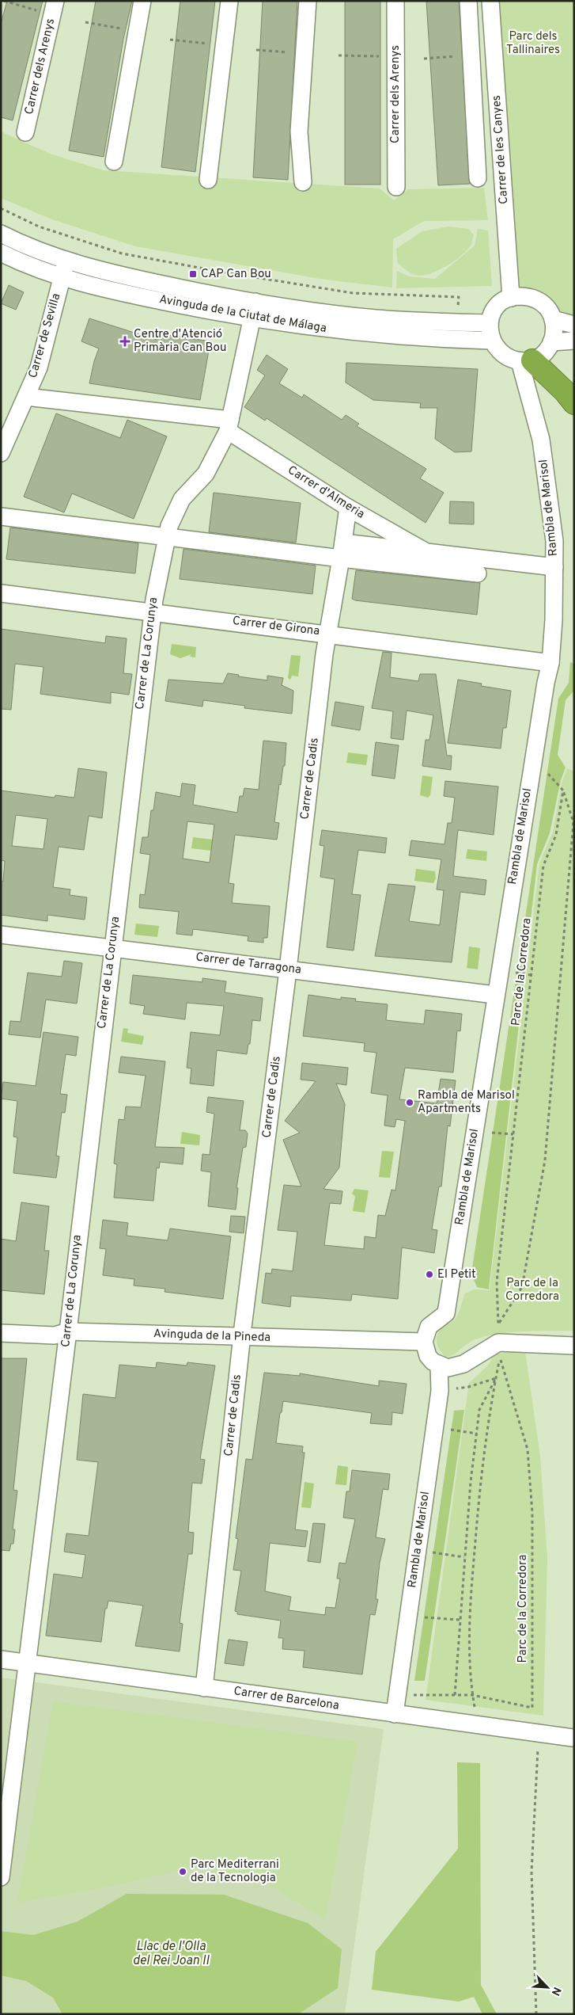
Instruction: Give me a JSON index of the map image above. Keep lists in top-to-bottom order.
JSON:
{
  "streets": {
    "street": [
      "Carrer dels Arenys",
      "Carrer de les Canyes",
      "Avinguda de la Ciutat de Málaga",
      "Carrer de Sevilla",
      "Carrer d'Almeria",
      "Rambla de Marisol",
      "Carrer de Girona",
      "Carrer de La Corunya",
      "Carrer de Cadis",
      "Carrer de Tarragona",
      "Avinguda de la Pineda",
      "Carrer de Barcelona"
    ],
    "path": ["Parc de la Corredora"]
  },
  "crossings": [
    ["Carrer de les Canyes", "Avinguda de la Ciutat de Málaga"],
    ["Carrer de les Canyes", "Rambla de Marisol"],
    ["Avinguda de la Ciutat de Málaga", "Carrer de Sevilla"],
    ["Avinguda de la Ciutat de Málaga", "Rambla de Marisol"],
    ["Avinguda de la Ciutat de Málaga", "Carrer de La Corunya"],
    ["Carrer d'Almeria", "Rambla de Marisol"],
    ["Carrer d'Almeria", "Carrer de La Corunya"],
    ["Carrer d'Almeria", "Carrer de Cadis"],
    ["Rambla de Marisol", "Carrer de Girona"],
    ["Rambla de Marisol", "Carrer de Tarragona"],
    ["Rambla de Marisol", "Parc de la Corredora"],
    ["Rambla de Marisol", "Avinguda de la Pineda"],
    ["Rambla de Marisol", "Carrer de Barcelona"],
    ["Carrer de Girona", "Carrer de La Corunya"],
    ["Carrer de Girona", "Carrer de Cadis"],
    ["Carrer de La Corunya", "Carrer de Tarragona"],
    ["Carrer de La Corunya", "Avinguda de la Pineda"],
    ["Carrer de La Corunya", "Carrer de Barcelona"],
    ["Carrer de Cadis", "Carrer de Tarragona"],
    ["Carrer de Cadis", "Avinguda de la Pineda"],
    ["Carrer de Cadis", "Carrer de Barcelona"],
    ["Parc de la Corredora", "Carrer de Barcelona"]
  ],
  "water": ["Llac de l'Olla del Rei Joan II"],
  "parks": ["Parc dels Tallinaires", "Parc de la Corredora"],
  "places": {
    "transit": ["CAP Can Bou"],
    "health": ["Centre d'Atenció Primària Can Bou"],
    "other": ["Rambla de Marisol Apartments", "El Petit", "Parc Mediterrani de la Tecnologia"]
  },
  "north": "bottom right"
}
